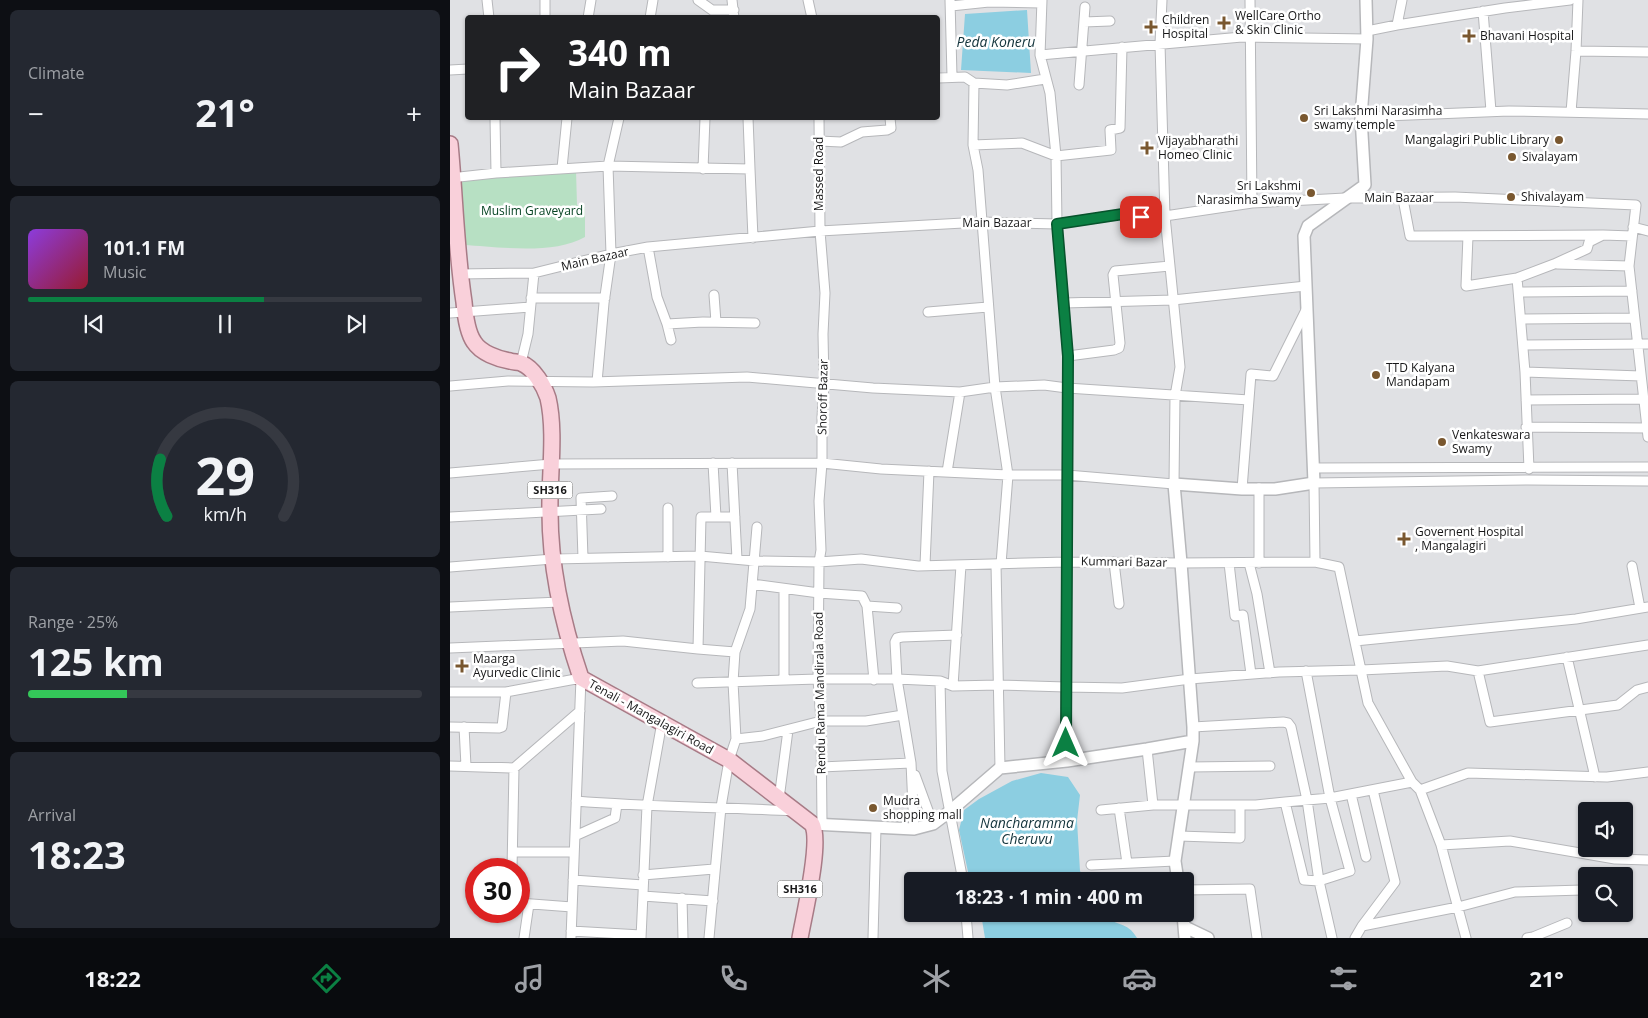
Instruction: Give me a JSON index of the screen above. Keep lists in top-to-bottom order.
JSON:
{
  "streets": {
    "main road": ["SH316", "Tenali - Mangalagiri Road"],
    "street": [
      "Massed Road",
      "Main Bazaar",
      "Shoroff Bazar",
      "Kummari Bazar",
      "Rendu Rama Mandirala Road"
    ]
  },
  "crossings": [
    ["Massed Road", "Main Bazaar"],
    ["Massed Road", "Shoroff Bazar"],
    ["Main Bazaar", "Shoroff Bazar"],
    ["Shoroff Bazar", "Kummari Bazar"],
    ["Shoroff Bazar", "Rendu Rama Mandirala Road"],
    ["SH316", "Rendu Rama Mandirala Road"],
    ["SH316", "Tenali - Mangalagiri Road"],
    ["Kummari Bazar", "Rendu Rama Mandirala Road"],
    ["Kummari Bazar", "Tenali - Mangalagiri Road"],
    ["Rendu Rama Mandirala Road", "Tenali - Mangalagiri Road"]
  ],
  "water": ["Peda Koneru", "Nancharamma Cheruvu"],
  "parks": ["Muslim Graveyard"],
  "places": {
    "health": [
      "WellCare Ortho & Skin Clinic",
      "Children Hospital",
      "Bhavani Hospital",
      "Vijayabharathi Homeo Clinic",
      "Governent Hospital , Mangalagiri",
      "Maarga Ayurvedic Clinic"
    ],
    "other": [
      "Sri Lakshmi Narasimha swamy temple",
      "Mangalagiri Public Library",
      "Sivalayam",
      "Sri Lakshmi Narasimha Swamy",
      "Shivalayam",
      "TTD Kalyana Mandapam",
      "Venkateswara Swamy",
      "Mudra shopping mall"
    ]
  },
  "page": {
    "tile": [
      "Climate",
      ["Range · 25%", "125 km"],
      ["Arrival", "18:23"]
    ],
    "turn": ["340 m", "Main Bazaar"],
    "heat": ["−", "21°", "+"],
    "song": ["101.1 FM", "Music"],
    "limit": "30",
    "trip": "18:23 · 1 min · 400 m",
    "tabs": ["18:22", "21°"],
    "gauge": ["29", "km/h"]
  }
}
